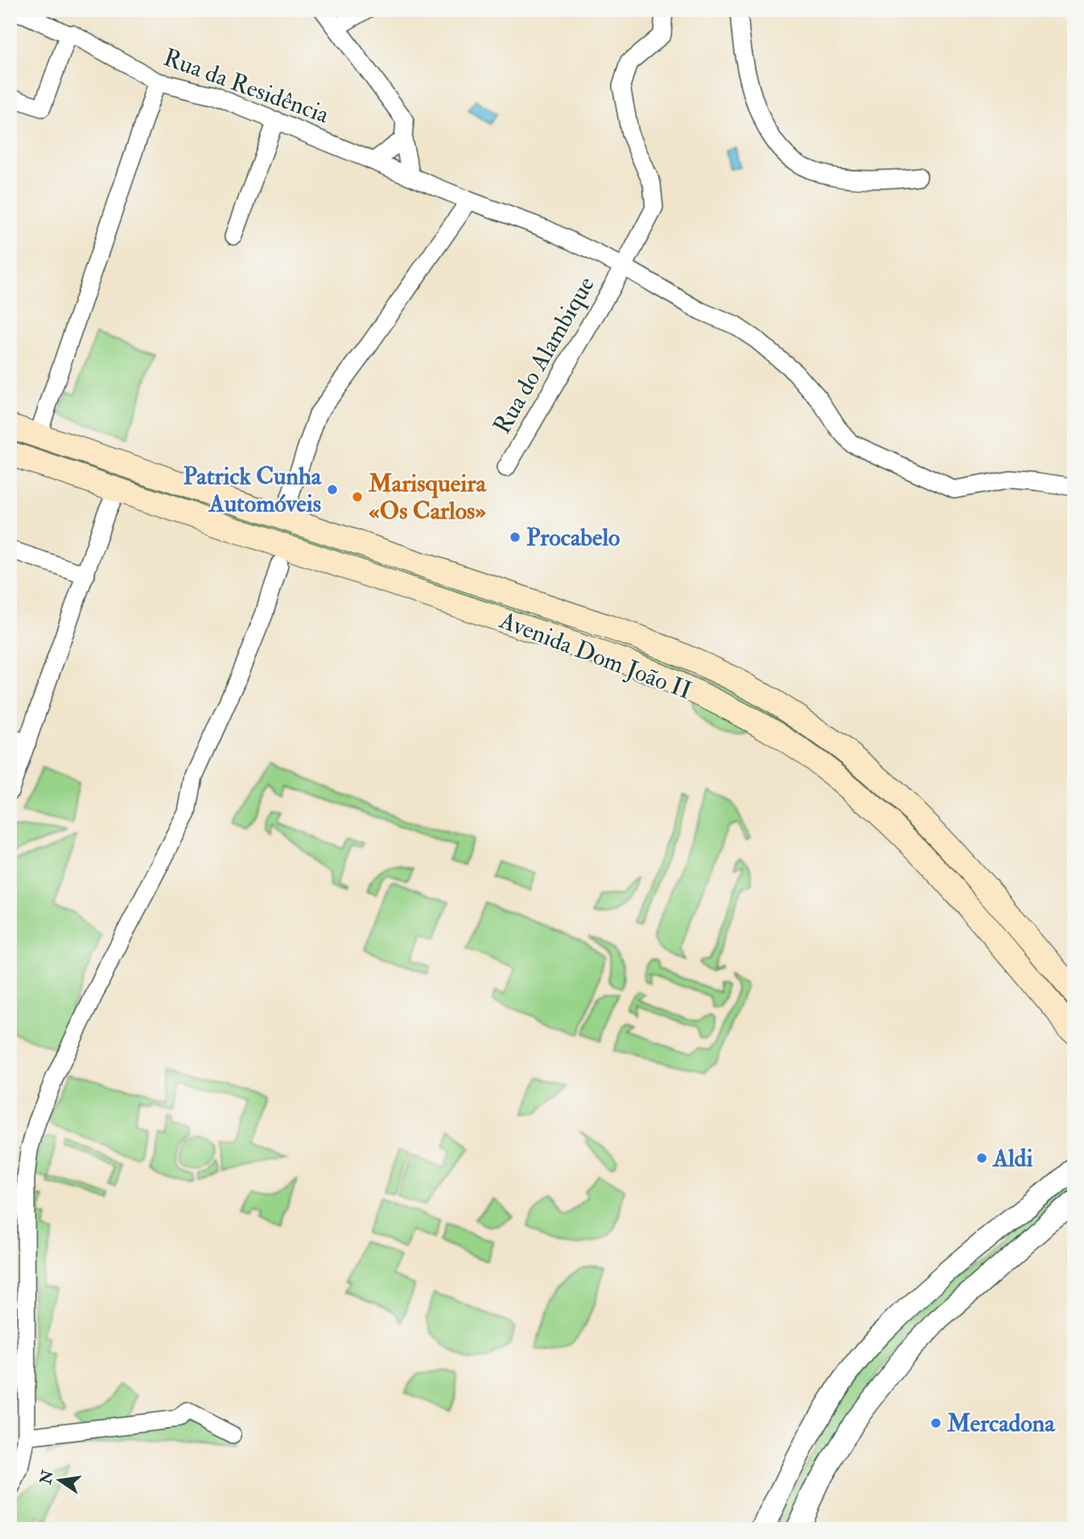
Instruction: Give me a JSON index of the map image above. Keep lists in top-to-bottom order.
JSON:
{
  "streets": {
    "main road": ["Avenida Dom João II"],
    "street": ["Rua da Residência", "Rua do Alambique"]
  },
  "crossings": [
    ["Rua da Residência", "Rua do Alambique"]
  ],
  "places": [
    "Patrick Cunha Automóveis",
    "Marisqueira «Os Carlos»",
    "Procabelo",
    "Aldi",
    "Mercadona"
  ],
  "north": "left"
}
